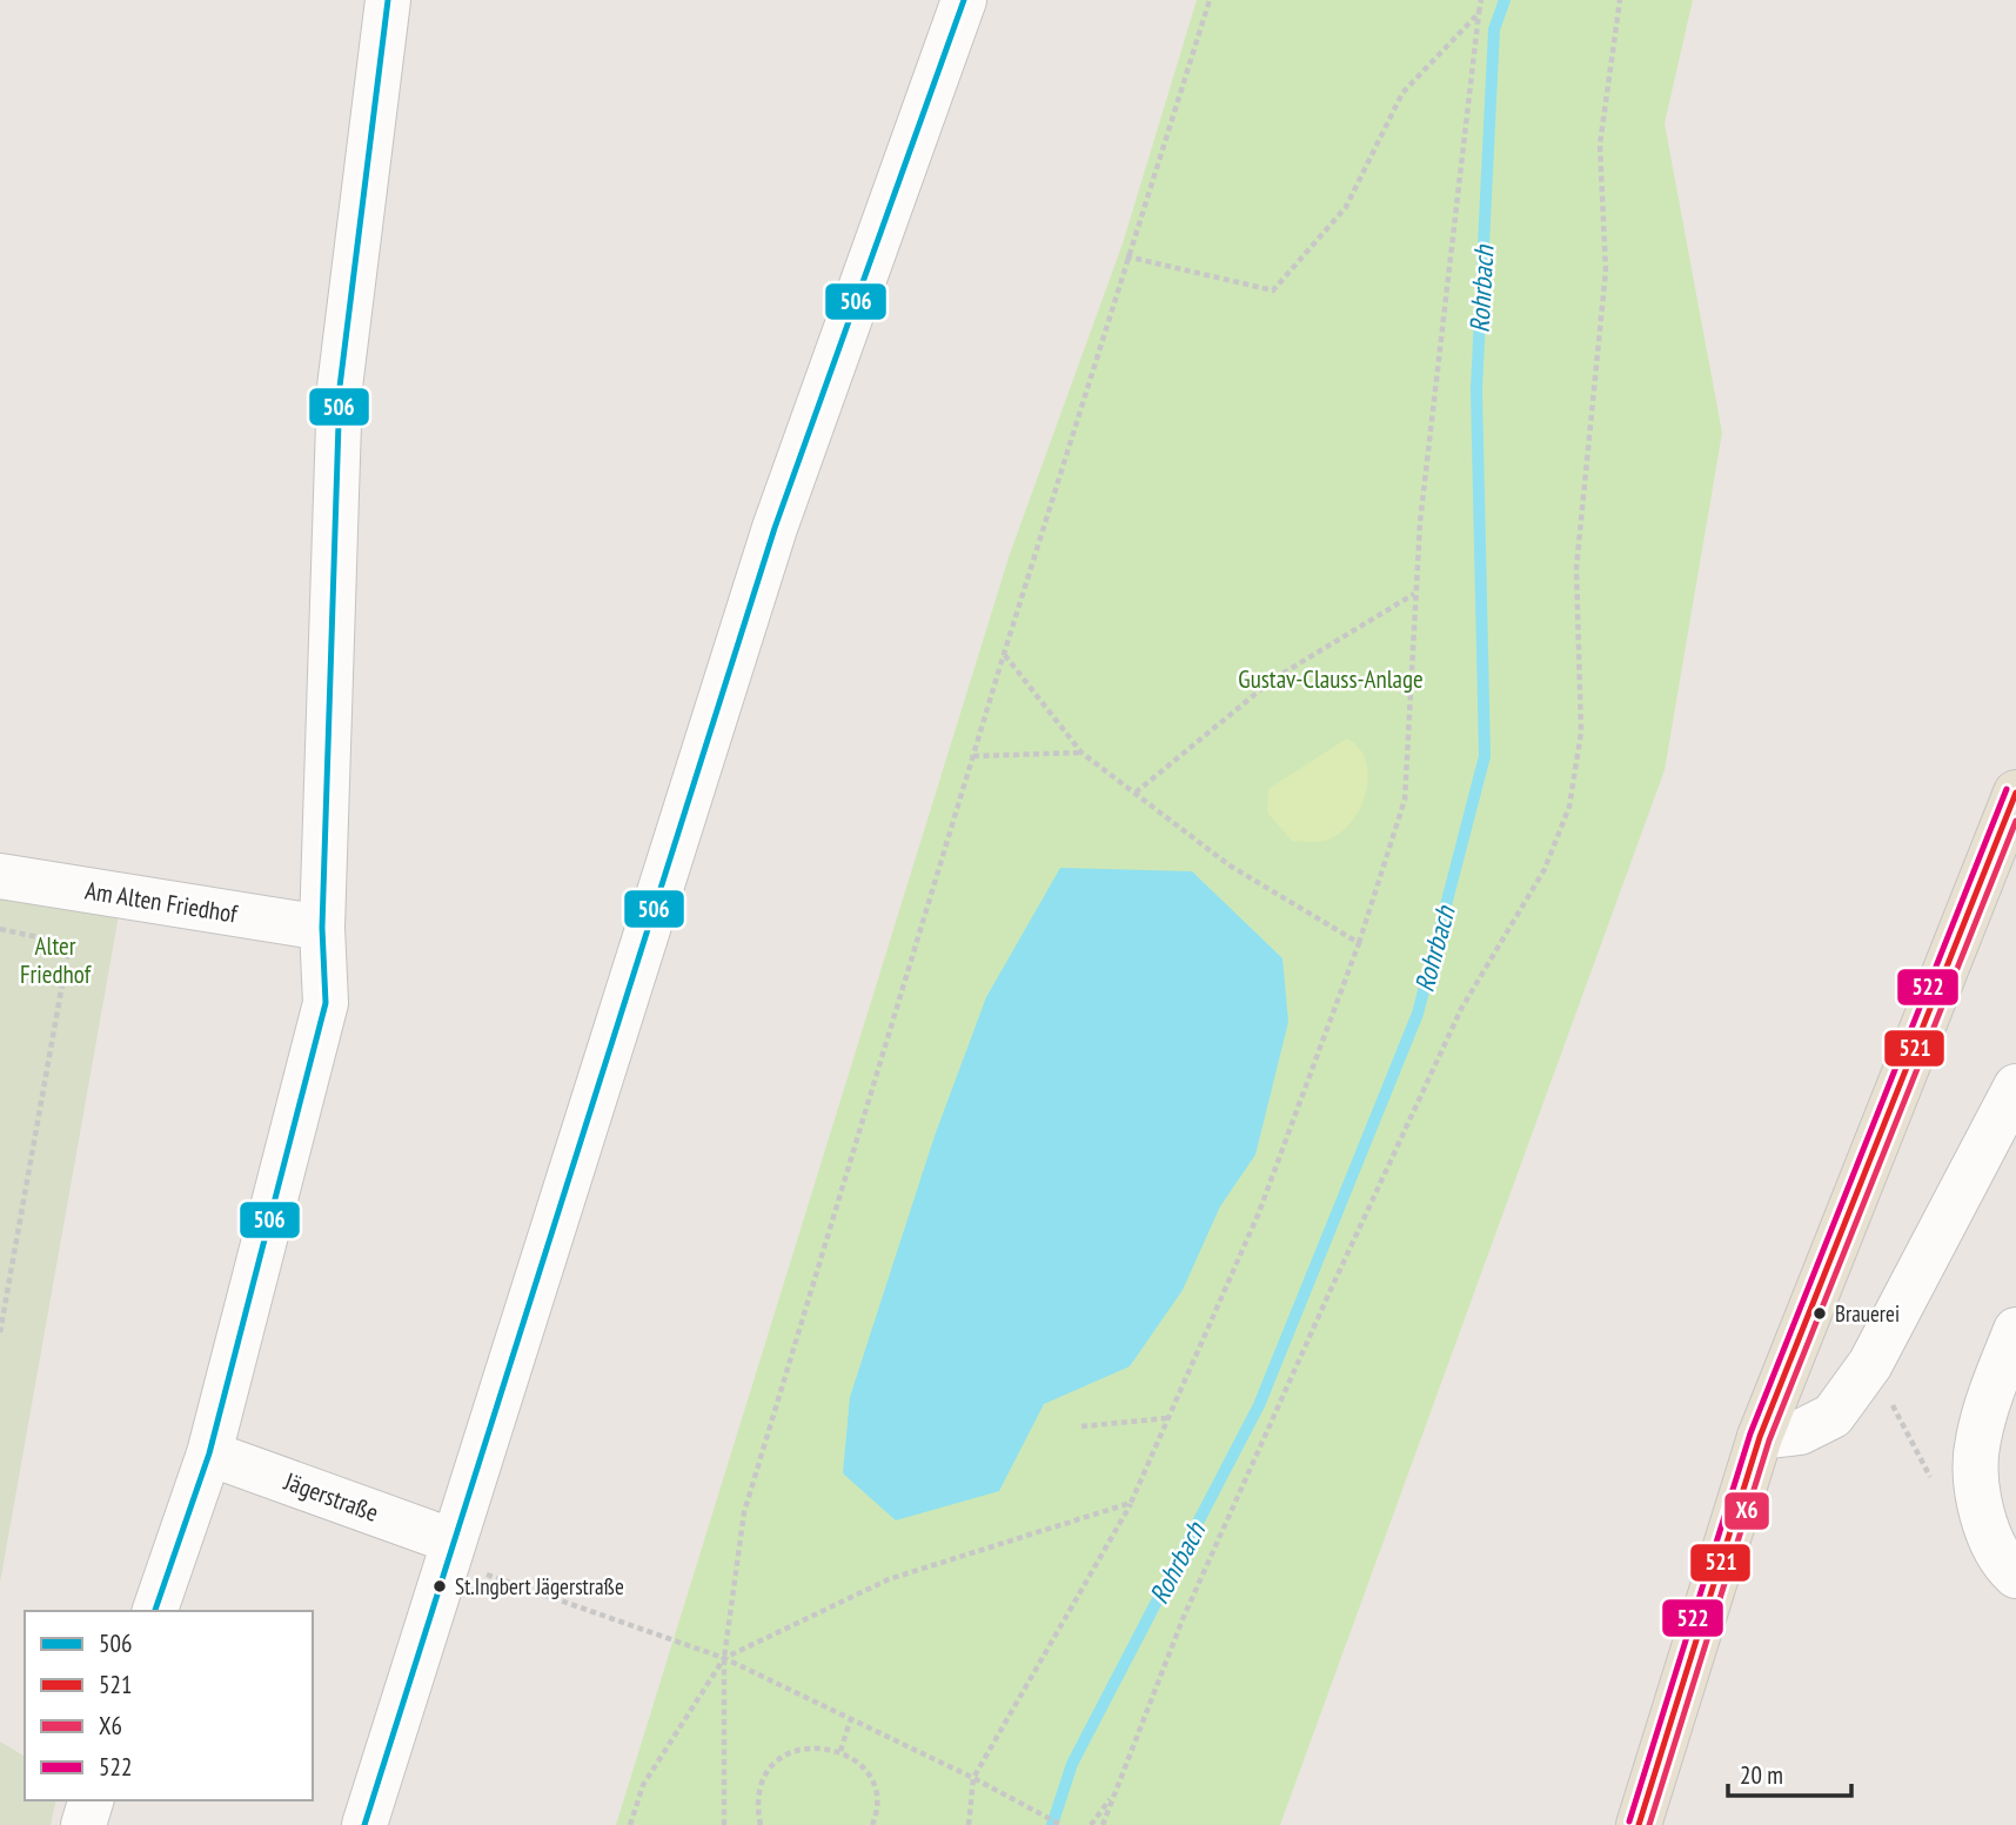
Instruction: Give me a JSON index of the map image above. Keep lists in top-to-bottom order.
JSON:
{
  "streets": {
    "street": ["Am Alten Friedhof", "Jägerstraße"]
  },
  "water": ["Rohrbach"],
  "parks": ["Gustav-Clauss-Anlage", "Alter Friedhof"],
  "places": ["Brauerei", "St.Ingbert Jägerstraße"],
  "lines": [
    "transit line 506",
    "transit line 522",
    "transit line 521",
    "transit line X6"
  ],
  "legend": [
    "506",
    "521",
    "X6",
    "522"
  ],
  "scale_bar": "20 m"
}
